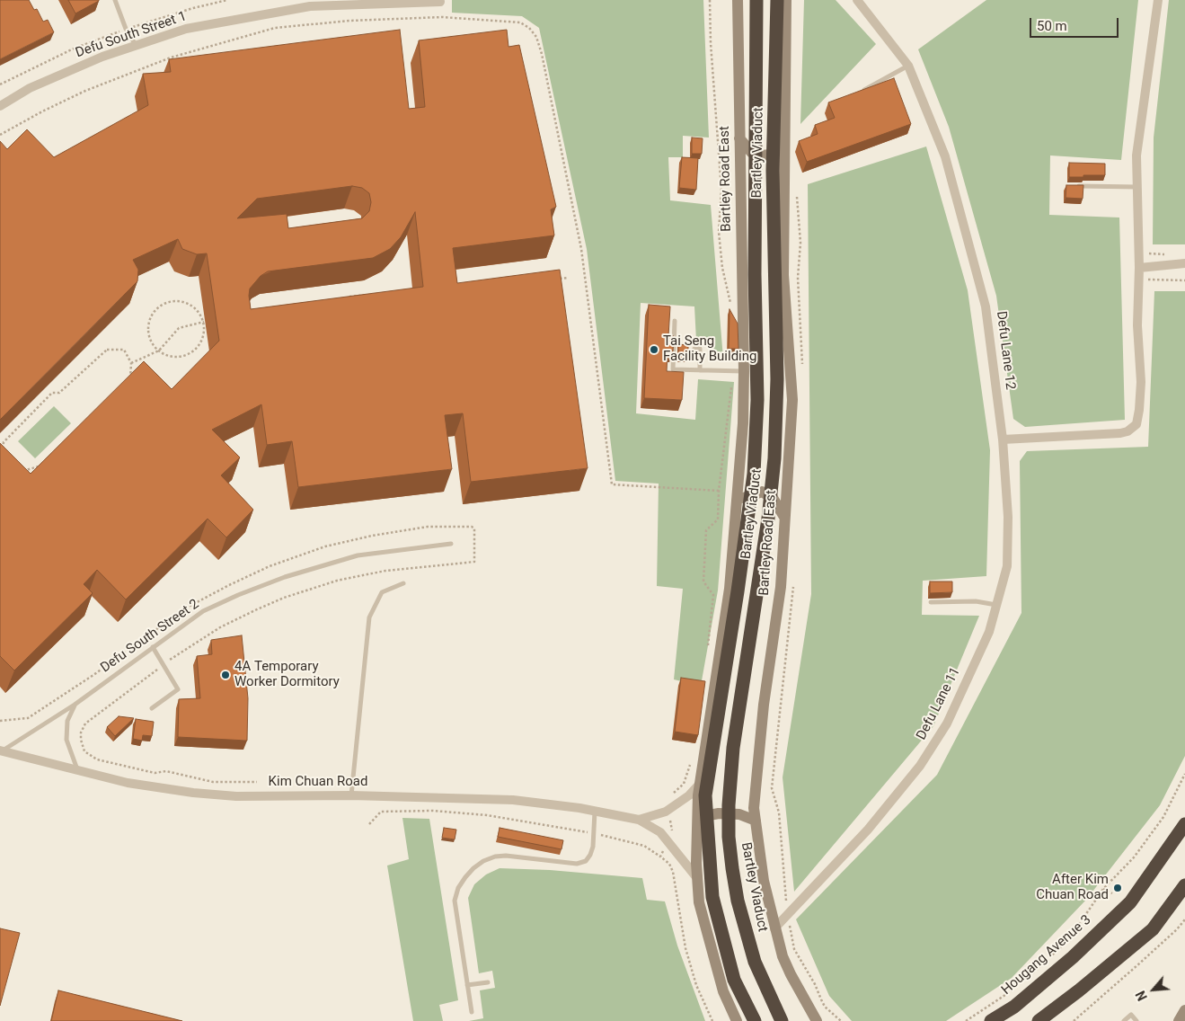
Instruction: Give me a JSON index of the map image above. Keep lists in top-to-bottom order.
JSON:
{
  "streets": {
    "highway": ["Bartley Viaduct", "Hougang Avenue 3"],
    "main road": ["Bartley Road East"],
    "street": [
      "Defu South Street 1",
      "Defu Lane 12",
      "Defu Lane 11",
      "Kim Chuan Road"
    ],
    "lane": ["Defu South Street 2"]
  },
  "crossings": [
    ["Bartley Road East", "Defu Lane 11"],
    ["Defu Lane 12", "Defu Lane 11"],
    ["Defu South Street 2", "Kim Chuan Road"]
  ],
  "places": ["Tai Seng Facility Building", "4A Temporary Worker Dormitory", "After Kim Chuan Road"],
  "scale_bar": "50 m",
  "north": "bottom left"
}
